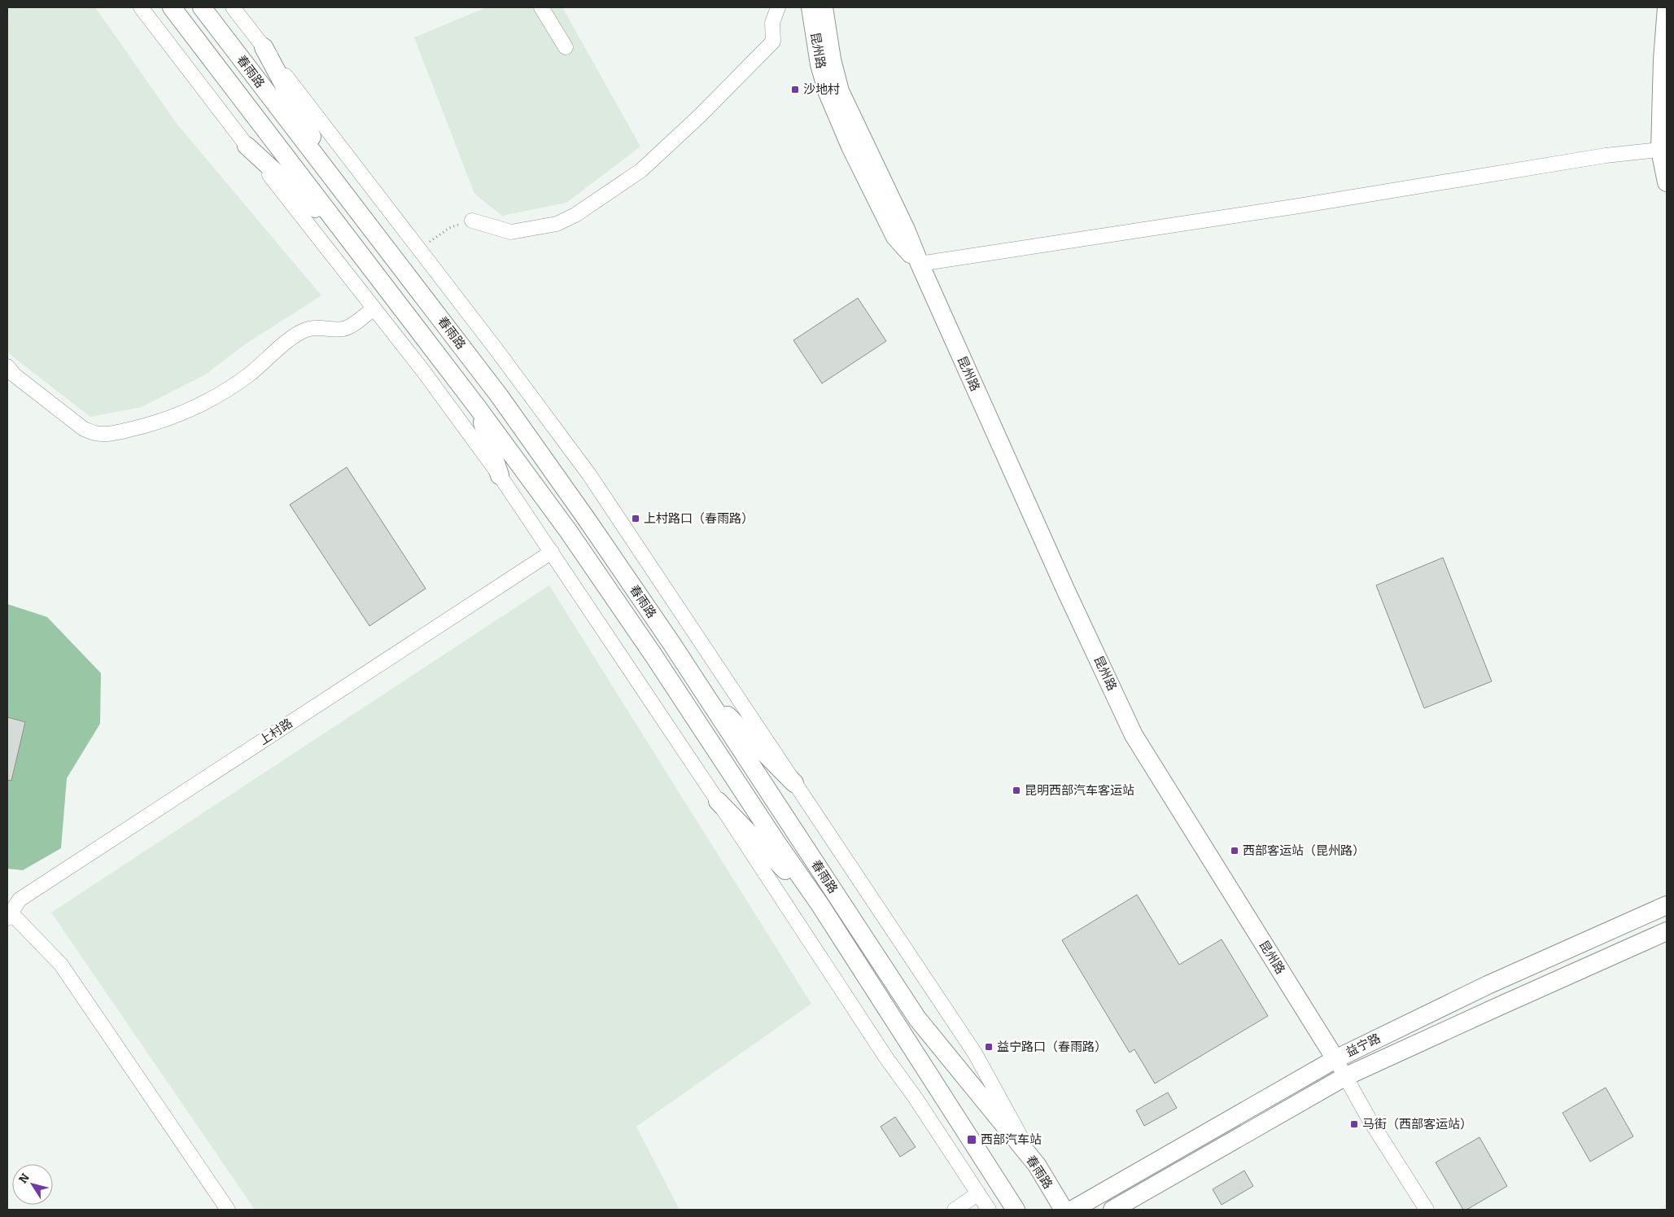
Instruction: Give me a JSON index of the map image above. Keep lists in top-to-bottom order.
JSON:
{
  "streets": {
    "main road": ["昆州路", "春雨路", "益宁路"],
    "street": ["上村路"]
  },
  "crossings": [
    ["昆州路", "益宁路"]
  ],
  "places": {
    "transit": [
      "沙地村",
      "上村路口（春雨路）",
      "昆明西部汽车客运站",
      "西部客运站（昆州路）",
      "益宁路口（春雨路）",
      "马街（西部客运站）",
      "西部汽车站"
    ]
  },
  "north": "top left"
}
